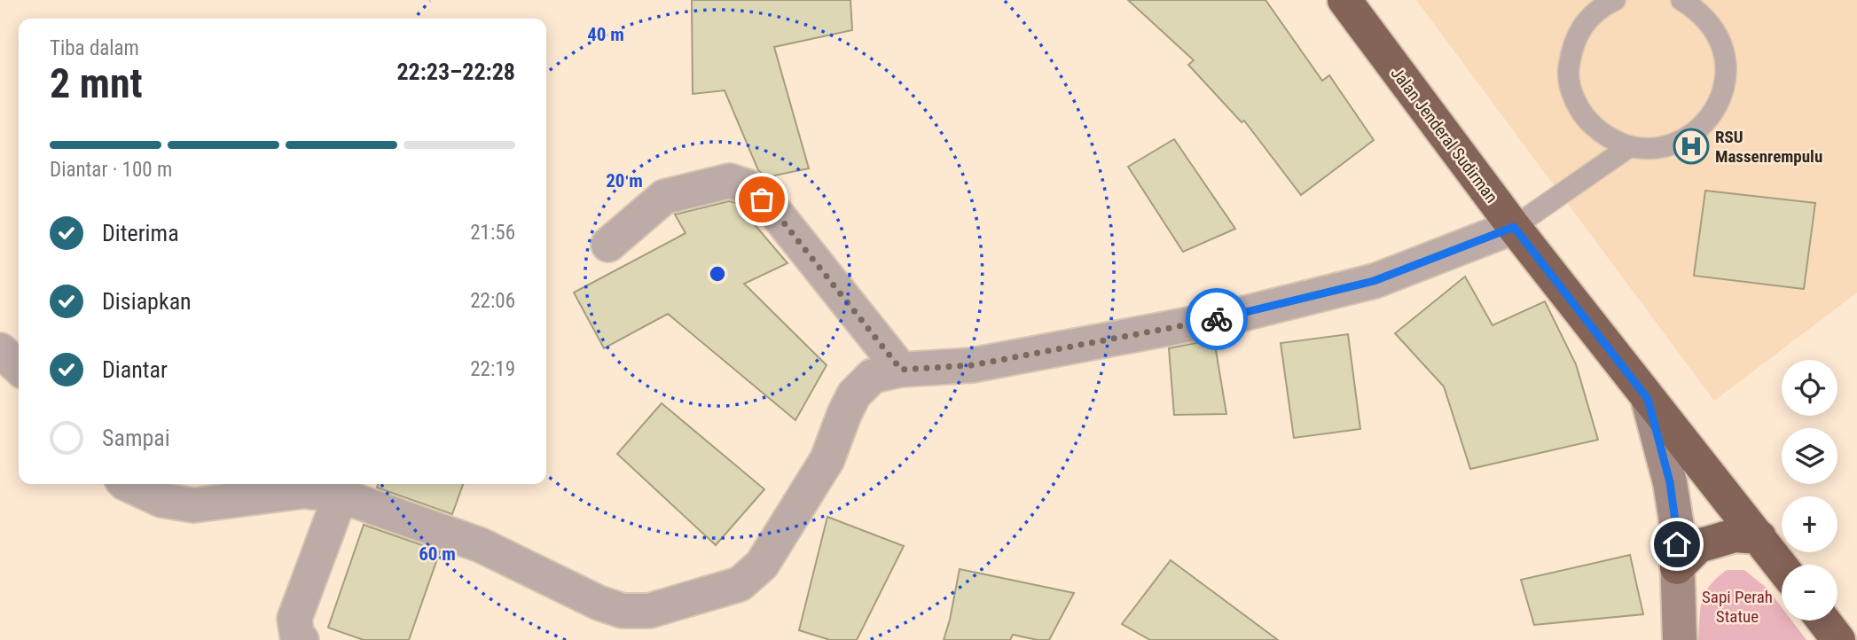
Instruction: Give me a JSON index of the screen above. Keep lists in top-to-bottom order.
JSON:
{
  "streets": {
    "highway": ["Jalan Jenderal Sudirman"]
  },
  "parks": ["Sapi Perah Statue"],
  "places": {
    "hospital": ["RSU Massenrempulu"]
  },
  "page": {
    "heading": ["2 mnt", "Tiba dalam", "22:23–22:28"],
    "bar": "Diantar · 100 m",
    "list": [
      ["Diterima", "21:56"],
      ["Disiapkan", "22:06"],
      ["Diantar", "22:19"],
      "Sampai"
    ],
    "map_buttons": ["+", "−"]
  },
  "rings": ["40 m", "20 m", "60 m"]
}
